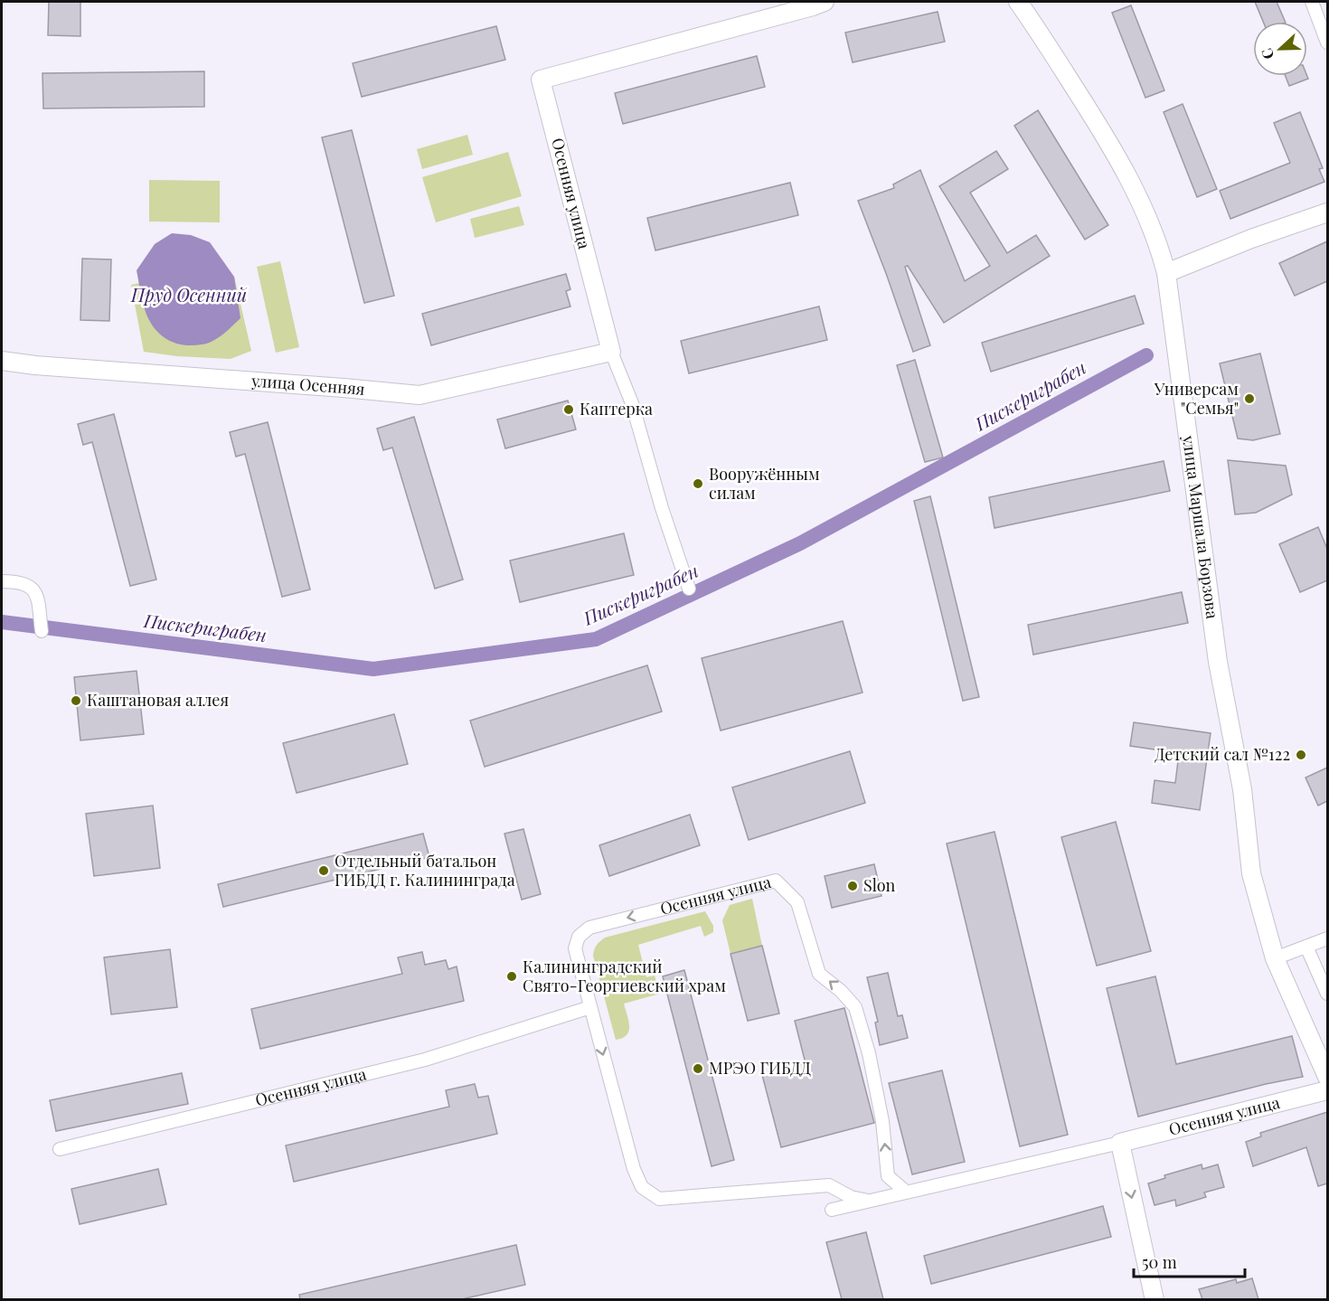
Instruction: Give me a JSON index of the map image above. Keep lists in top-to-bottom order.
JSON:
{
  "streets": {
    "street": ["Осенняя улица", "улица Осенняя", "улица Маршала Борзова"]
  },
  "crossings": [
    ["Осенняя улица", "улица Осенняя"]
  ],
  "water": ["Пруд Осенний", "Пискериграбен"],
  "places": [
    "Универсам \"Семья\"",
    "Каптерка",
    "Вооружённым силам",
    "Каштановая аллея",
    "Детский сал №122",
    "Отдельный батальон ГИБДД г. Калининграда",
    "Slon",
    "Калининградский Свято-Георгиевский храм",
    "МРЭО ГИБДД"
  ],
  "scale_bar": "50 m",
  "north": "left"
}
